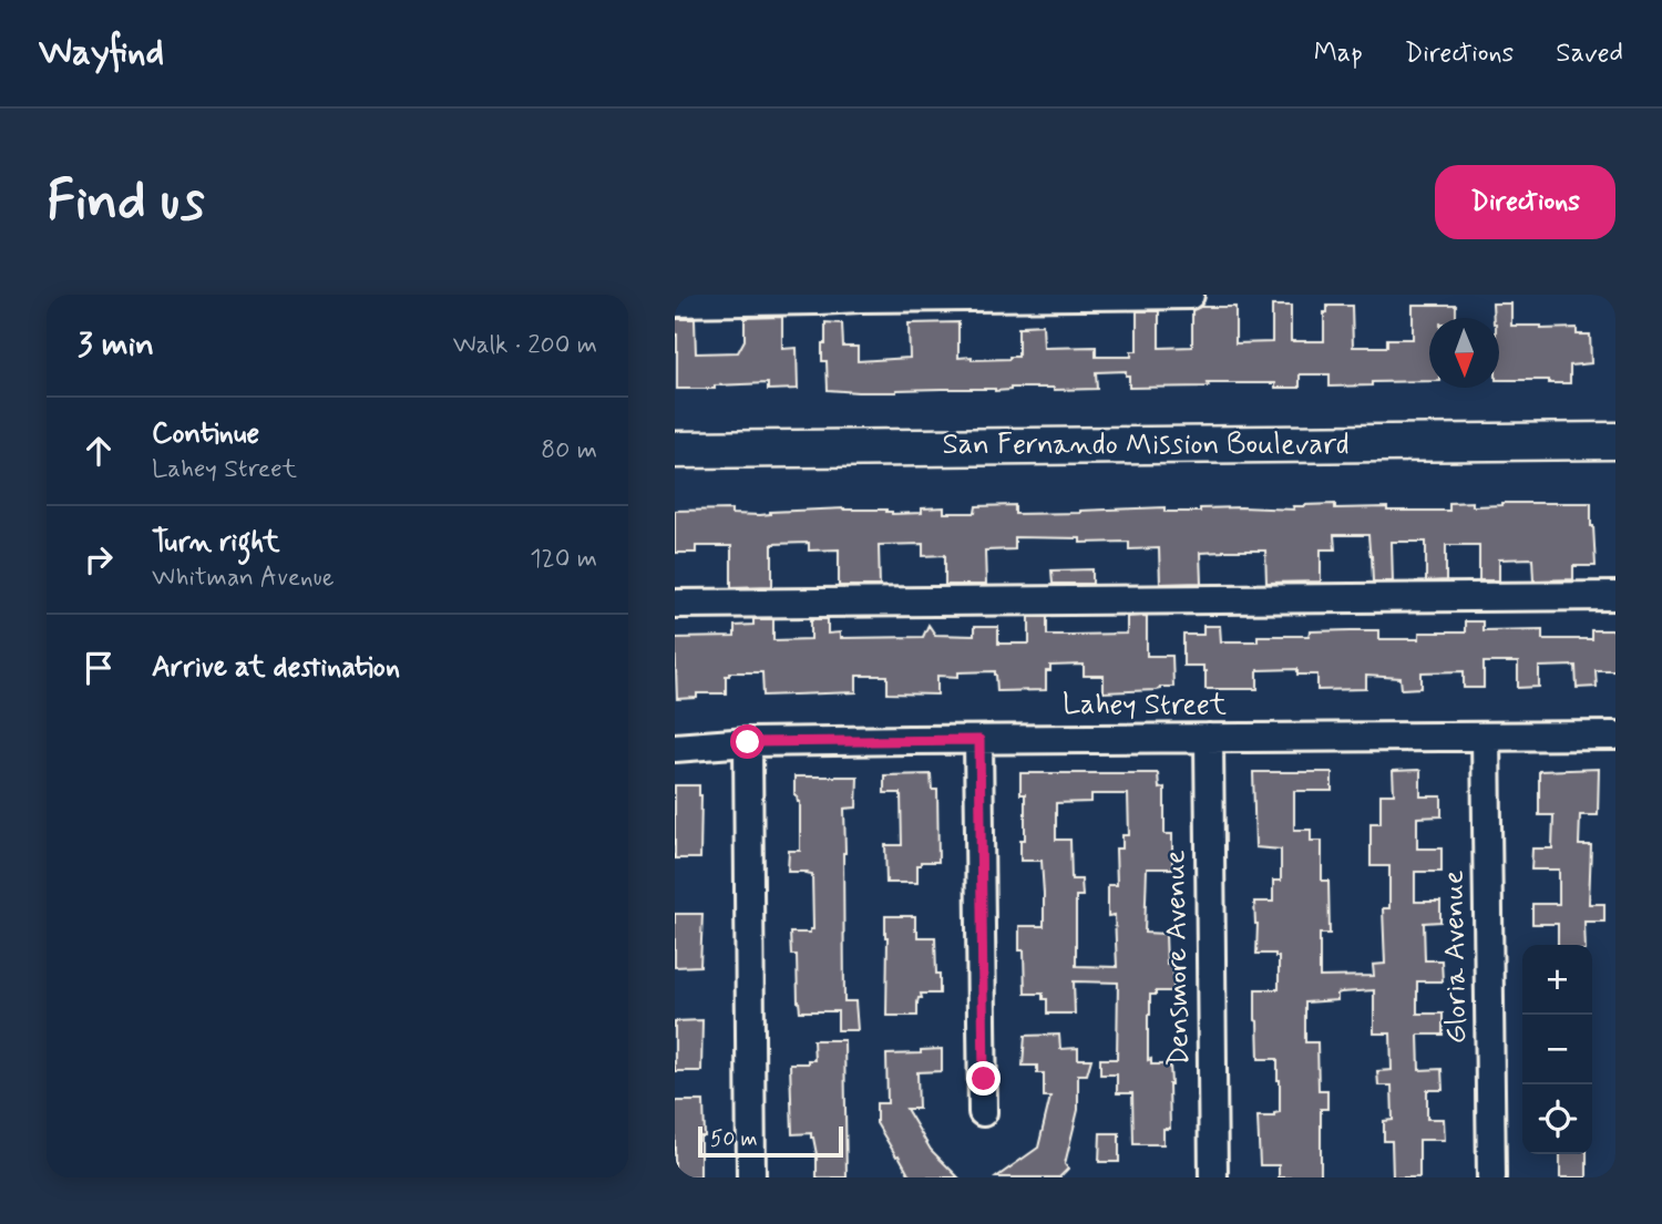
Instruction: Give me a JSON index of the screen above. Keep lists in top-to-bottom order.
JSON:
{
  "streets": {
    "main road": ["San Fernando Mission Boulevard"],
    "street": ["Lahey Street", "Gloria Avenue", "Densmore Avenue"]
  },
  "crossings": [
    ["Lahey Street", "Gloria Avenue"],
    ["Lahey Street", "Densmore Avenue"]
  ],
  "scale_bar": "50 m",
  "north": "bottom",
  "page": {
    "header": "Wayfind",
    "nav": ["Map", "Directions", "Saved"],
    "buttons": "Directions",
    "title": "Find us",
    "heading": ["3 min", "Walk · 200 m"],
    "list": [
      ["Continue", "Lahey Street", "80 m"],
      ["Turn right", "Whitman Avenue", "120 m"],
      "Arrive at destination"
    ],
    "map_buttons": ["+", "−"],
    "scale": "50 m"
  }
}
